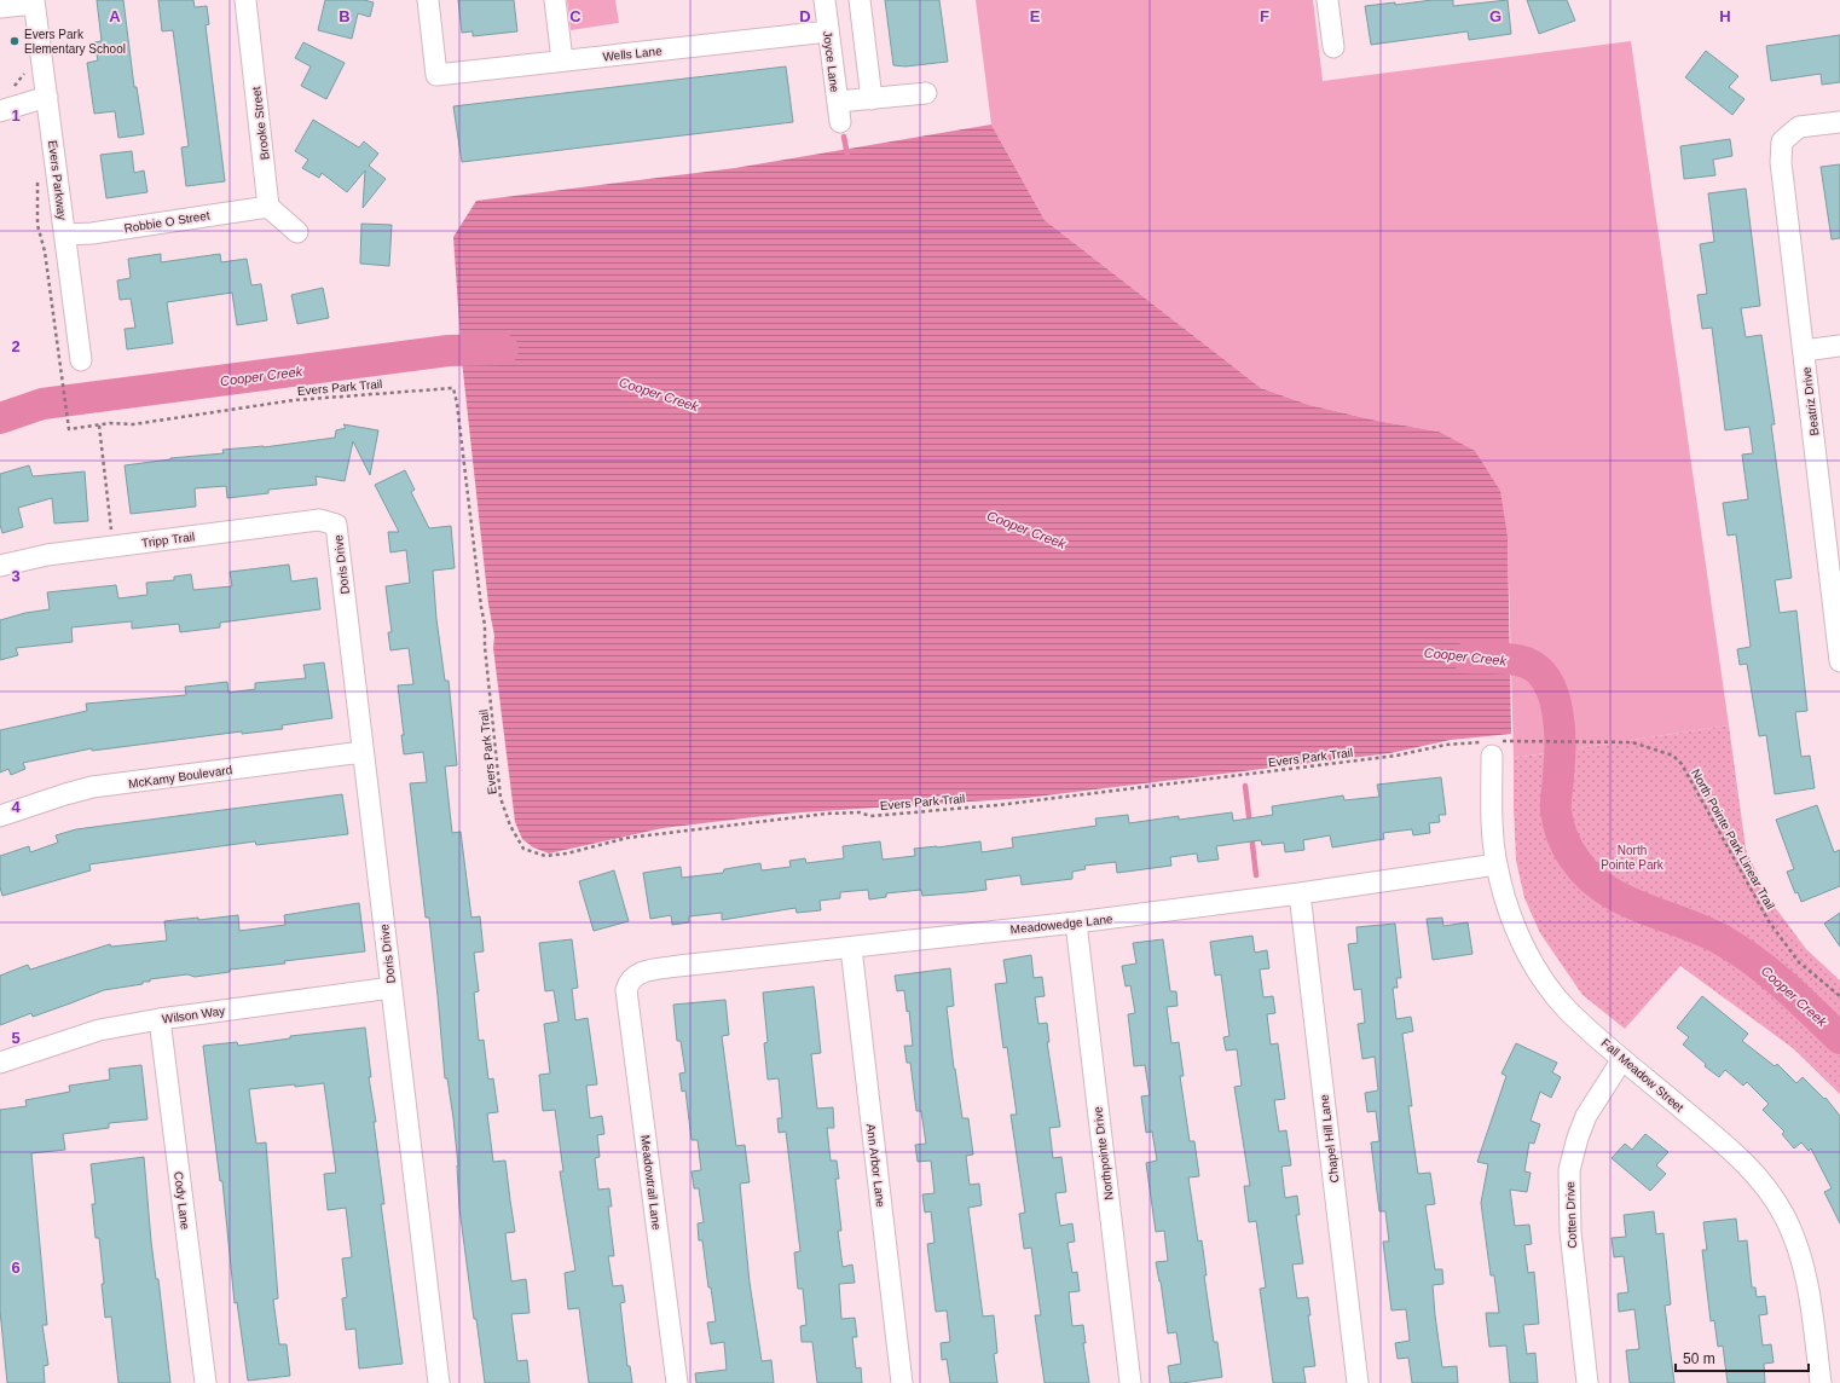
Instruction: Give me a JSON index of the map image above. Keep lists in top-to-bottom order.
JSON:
{
  "streets": {
    "street": [
      "Wells Lane",
      "Joyce Lane",
      "Brooke Street",
      "Evers Parkway",
      "Robbie O Street",
      "Beatriz Drive",
      "Tripp Trail",
      "Doris Drive",
      "McKamy Boulevard",
      "Meadowedge Lane",
      "Wilson Way",
      "Fall Meadow Street",
      "Chapel Hill Lane",
      "Northpointe Drive",
      "Ann Arbor Lane",
      "Meadowtrail Lane",
      "Cody Lane",
      "Cotten Drive"
    ],
    "path": ["Evers Park Trail", "North Pointe Park Linear Trail"]
  },
  "crossings": [
    ["Wells Lane", "Joyce Lane"],
    ["Brooke Street", "Robbie O Street"],
    ["Evers Parkway", "Robbie O Street"],
    ["Evers Park Trail", "North Pointe Park Linear Trail"],
    ["Evers Park Trail", "Fall Meadow Street"],
    ["Tripp Trail", "Doris Drive"],
    ["Doris Drive", "McKamy Boulevard"],
    ["Doris Drive", "Wilson Way"],
    ["Meadowedge Lane", "Fall Meadow Street"],
    ["Meadowedge Lane", "Chapel Hill Lane"],
    ["Meadowedge Lane", "Northpointe Drive"],
    ["Meadowedge Lane", "Ann Arbor Lane"],
    ["Meadowedge Lane", "Meadowtrail Lane"],
    ["Wilson Way", "Cody Lane"],
    ["Fall Meadow Street", "Cotten Drive"]
  ],
  "water": ["Cooper Creek"],
  "parks": ["North Pointe Park"],
  "places": ["Evers Park Elementary School"],
  "scale_bar": "50 m",
  "grid": {
    "columns": [
      "A",
      "B",
      "C",
      "D",
      "E",
      "F",
      "G",
      "H"
    ],
    "rows": [
      "1",
      "2",
      "3",
      "4",
      "5",
      "6"
    ]
  }
}
